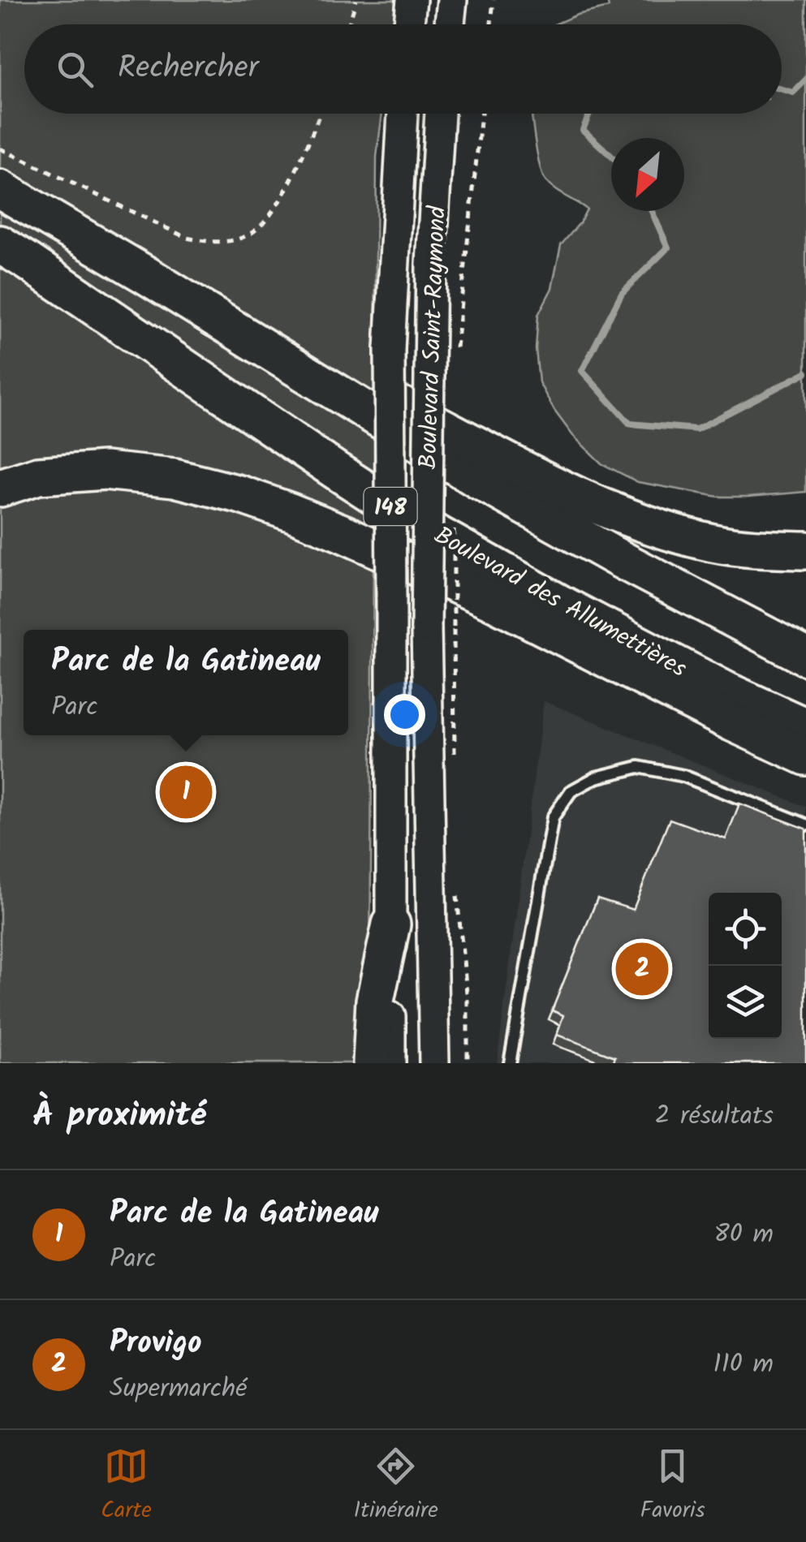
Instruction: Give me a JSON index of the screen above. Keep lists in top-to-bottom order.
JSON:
{
  "streets": {
    "highway": ["148", "Boulevard des Allumettières"],
    "main road": ["Boulevard Saint-Raymond"]
  },
  "north": "bottom left",
  "page": {
    "search": "Rechercher",
    "popup": ["Parc de la Gatineau", "Parc"],
    "pins": ["1", "2"],
    "heading": ["À proximité", "2 résultats"],
    "list": [
      {
        "mark": "1",
        "name": "Parc de la Gatineau",
        "note": "Parc",
        "value": "80 m"
      },
      {
        "mark": "2",
        "name": "Provigo",
        "note": "Supermarché",
        "value": "110 m"
      }
    ],
    "nav": ["Carte", "Itinéraire", "Favoris"]
  }
}
